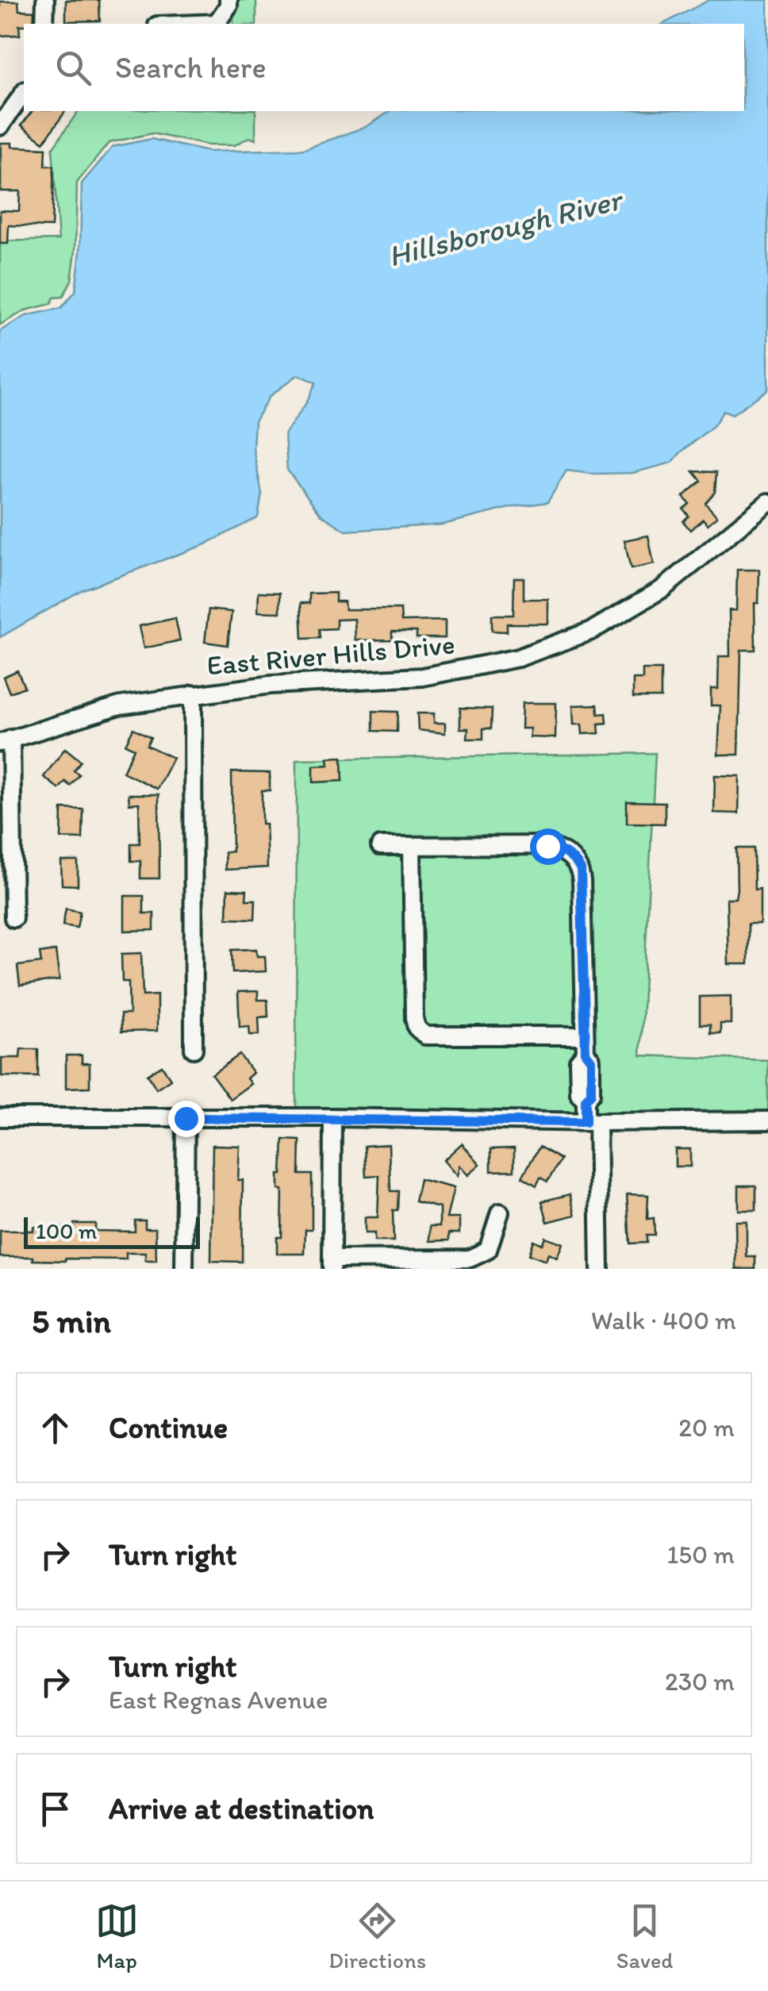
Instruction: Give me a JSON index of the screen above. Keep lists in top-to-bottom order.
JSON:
{
  "streets": {
    "street": ["East River Hills Drive"]
  },
  "water": ["Hillsborough River"],
  "scale_bar": "100 m",
  "page": {
    "search": "Search here",
    "scale": "100 m",
    "heading": ["5 min", "Walk · 400 m"],
    "list": [
      ["Continue", "20 m"],
      ["Turn right", "150 m"],
      ["Turn right", "East Regnas Avenue", "230 m"],
      "Arrive at destination"
    ],
    "nav": ["Map", "Directions", "Saved"]
  }
}
